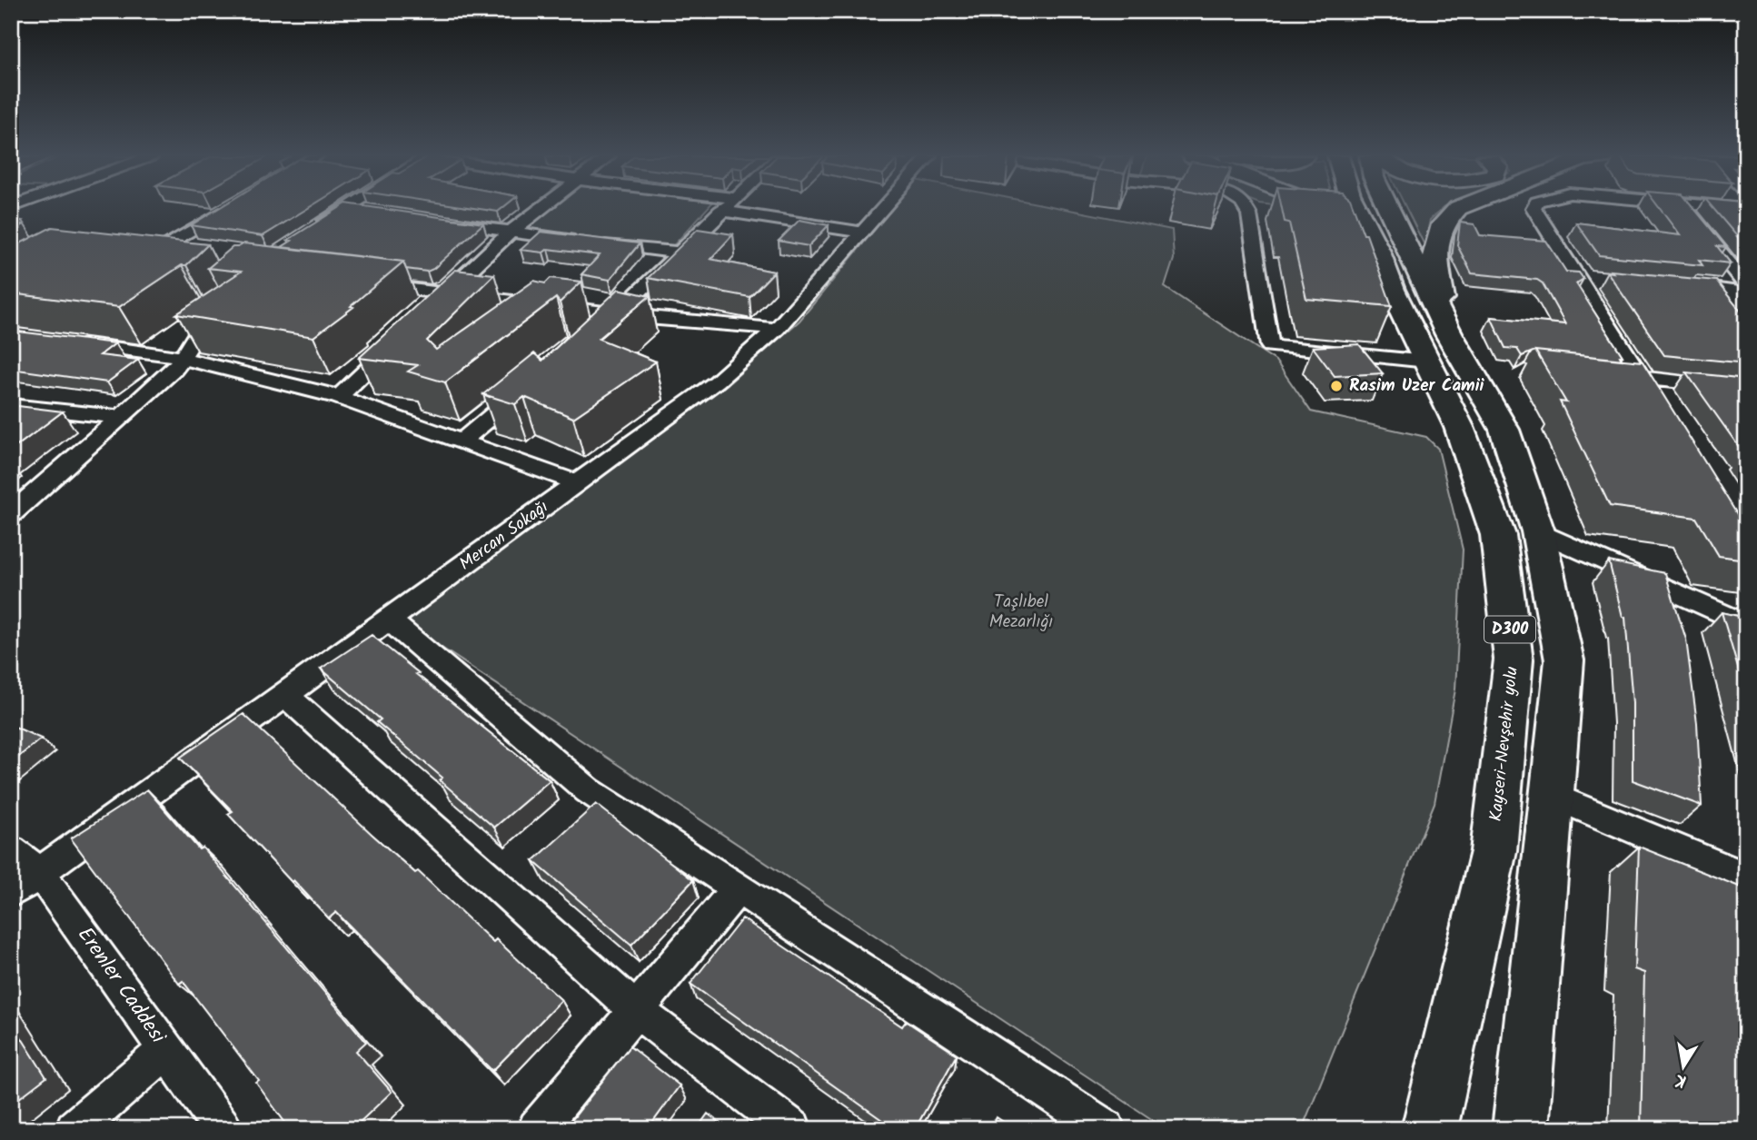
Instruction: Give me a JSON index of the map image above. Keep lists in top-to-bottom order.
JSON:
{
  "streets": {
    "highway": ["D300", "Kayseri-Nevşehir yolu"],
    "street": ["Mercan Sokağı", "Erenler Caddesi"]
  },
  "crossings": [
    ["Mercan Sokağı", "Erenler Caddesi"]
  ],
  "parks": ["Taşlıbel Mezarlığı"],
  "places": ["Rasim Uzer Camii"],
  "north": "bottom"
}
